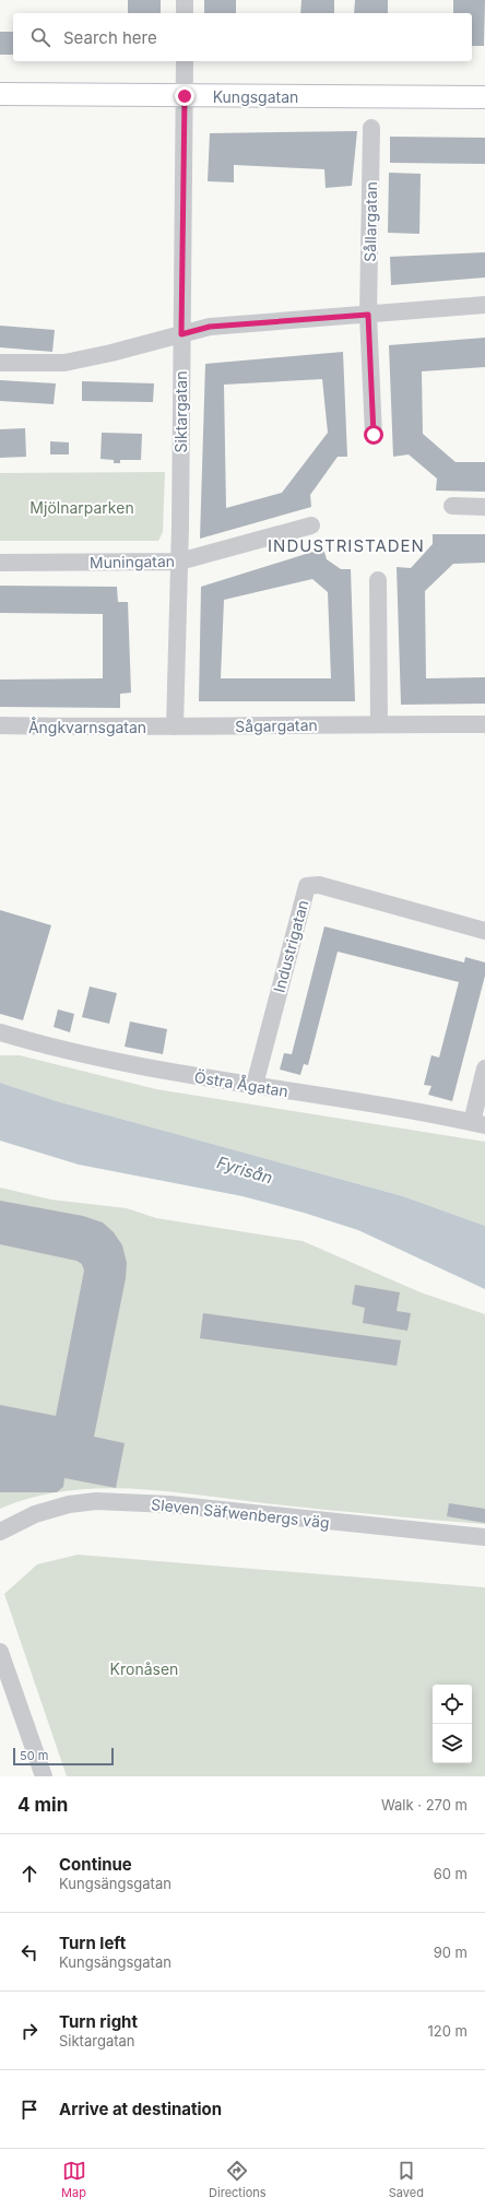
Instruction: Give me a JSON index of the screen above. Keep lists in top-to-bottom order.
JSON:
{
  "streets": {
    "main road": ["Kungsgatan"],
    "street": [
      "Sållargatan",
      "Siktargatan",
      "Muningatan",
      "Sågargatan",
      "Ångkvarnsgatan",
      "Industrigatan",
      "Östra Ågatan",
      "Sleven Säfwenbergs väg"
    ]
  },
  "crossings": [
    ["Kungsgatan", "Siktargatan"],
    ["Siktargatan", "Muningatan"],
    ["Siktargatan", "Sågargatan"],
    ["Siktargatan", "Ångkvarnsgatan"],
    ["Sågargatan", "Ångkvarnsgatan"],
    ["Industrigatan", "Östra Ågatan"]
  ],
  "districts": ["INDUSTRISTADEN"],
  "water": ["Fyrisån"],
  "parks": ["Mjölnarparken", "Kronåsen"],
  "scale_bar": "50 m",
  "page": {
    "search": "Search here",
    "scale": "50 m",
    "heading": ["4 min", "Walk · 270 m"],
    "list": [
      ["Continue", "Kungsängsgatan", "60 m"],
      ["Turn left", "Kungsängsgatan", "90 m"],
      ["Turn right", "Siktargatan", "120 m"],
      "Arrive at destination"
    ],
    "nav": ["Map", "Directions", "Saved"]
  }
}
